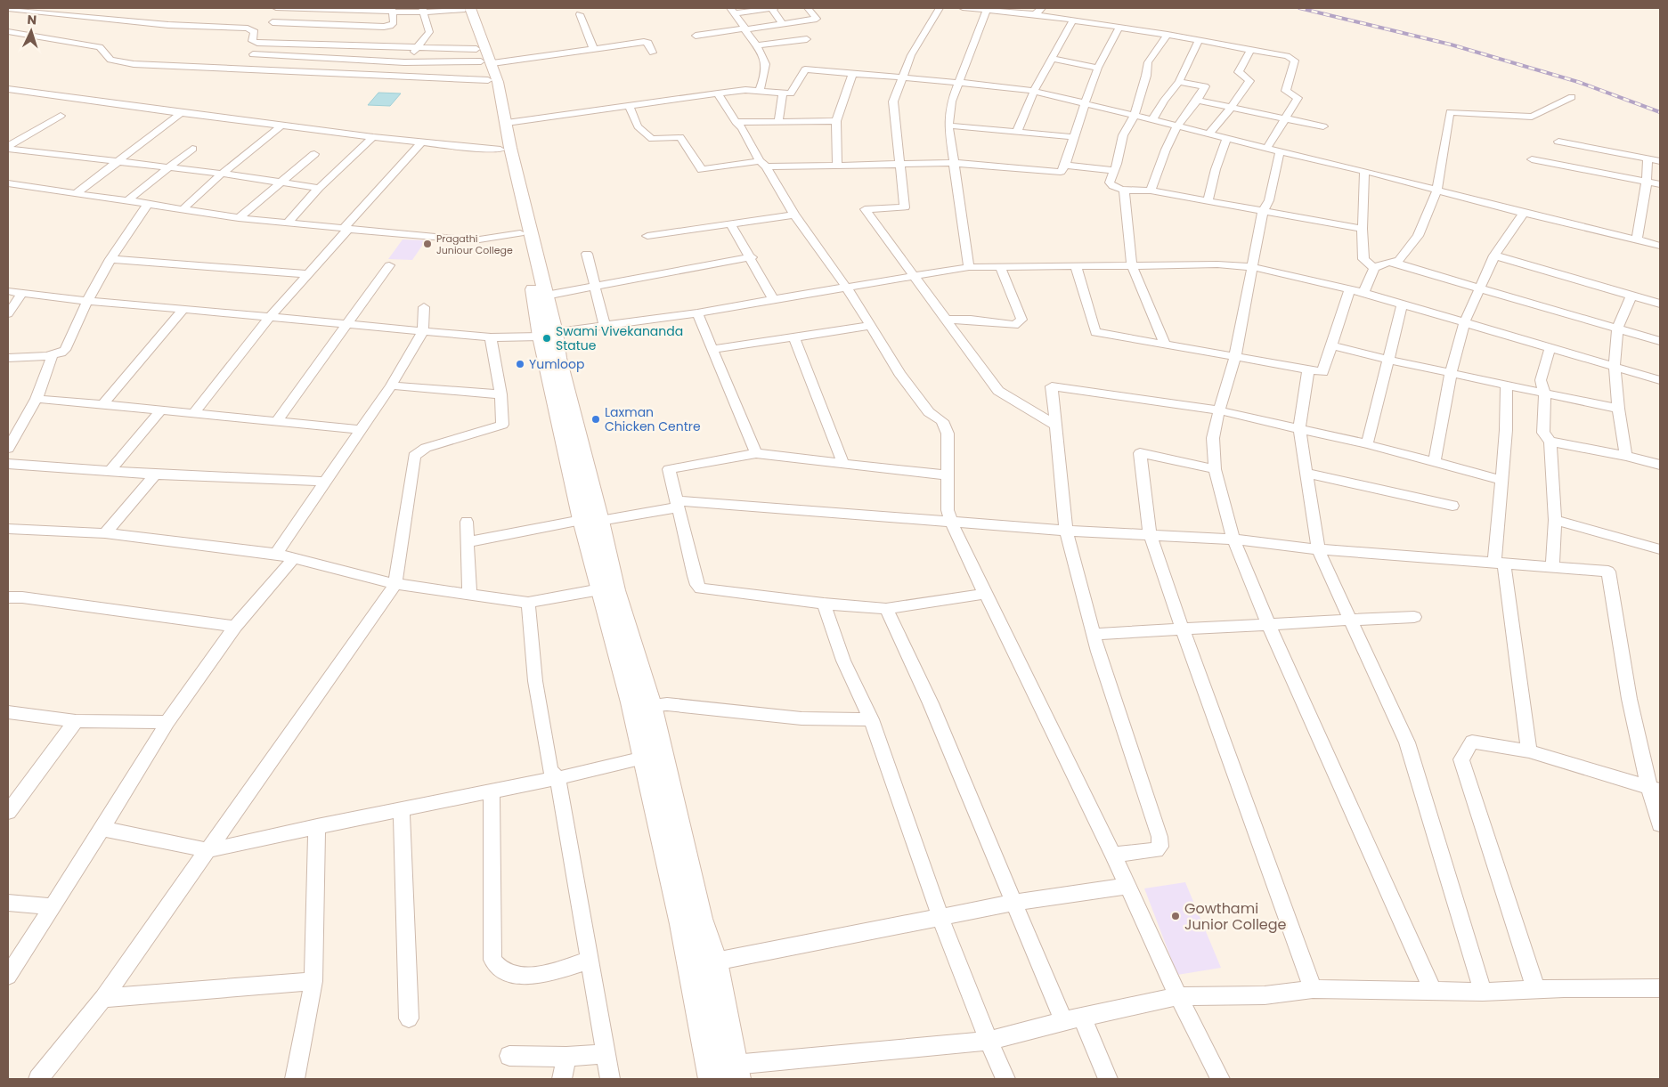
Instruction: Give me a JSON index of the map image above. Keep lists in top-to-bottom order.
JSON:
{
  "places": [
    "Pragathi Juniour College",
    "Swami Vivekananda Statue",
    "Yumloop",
    "Laxman Chicken Centre",
    "Gowthami Junior College"
  ],
  "north": "top"
}
